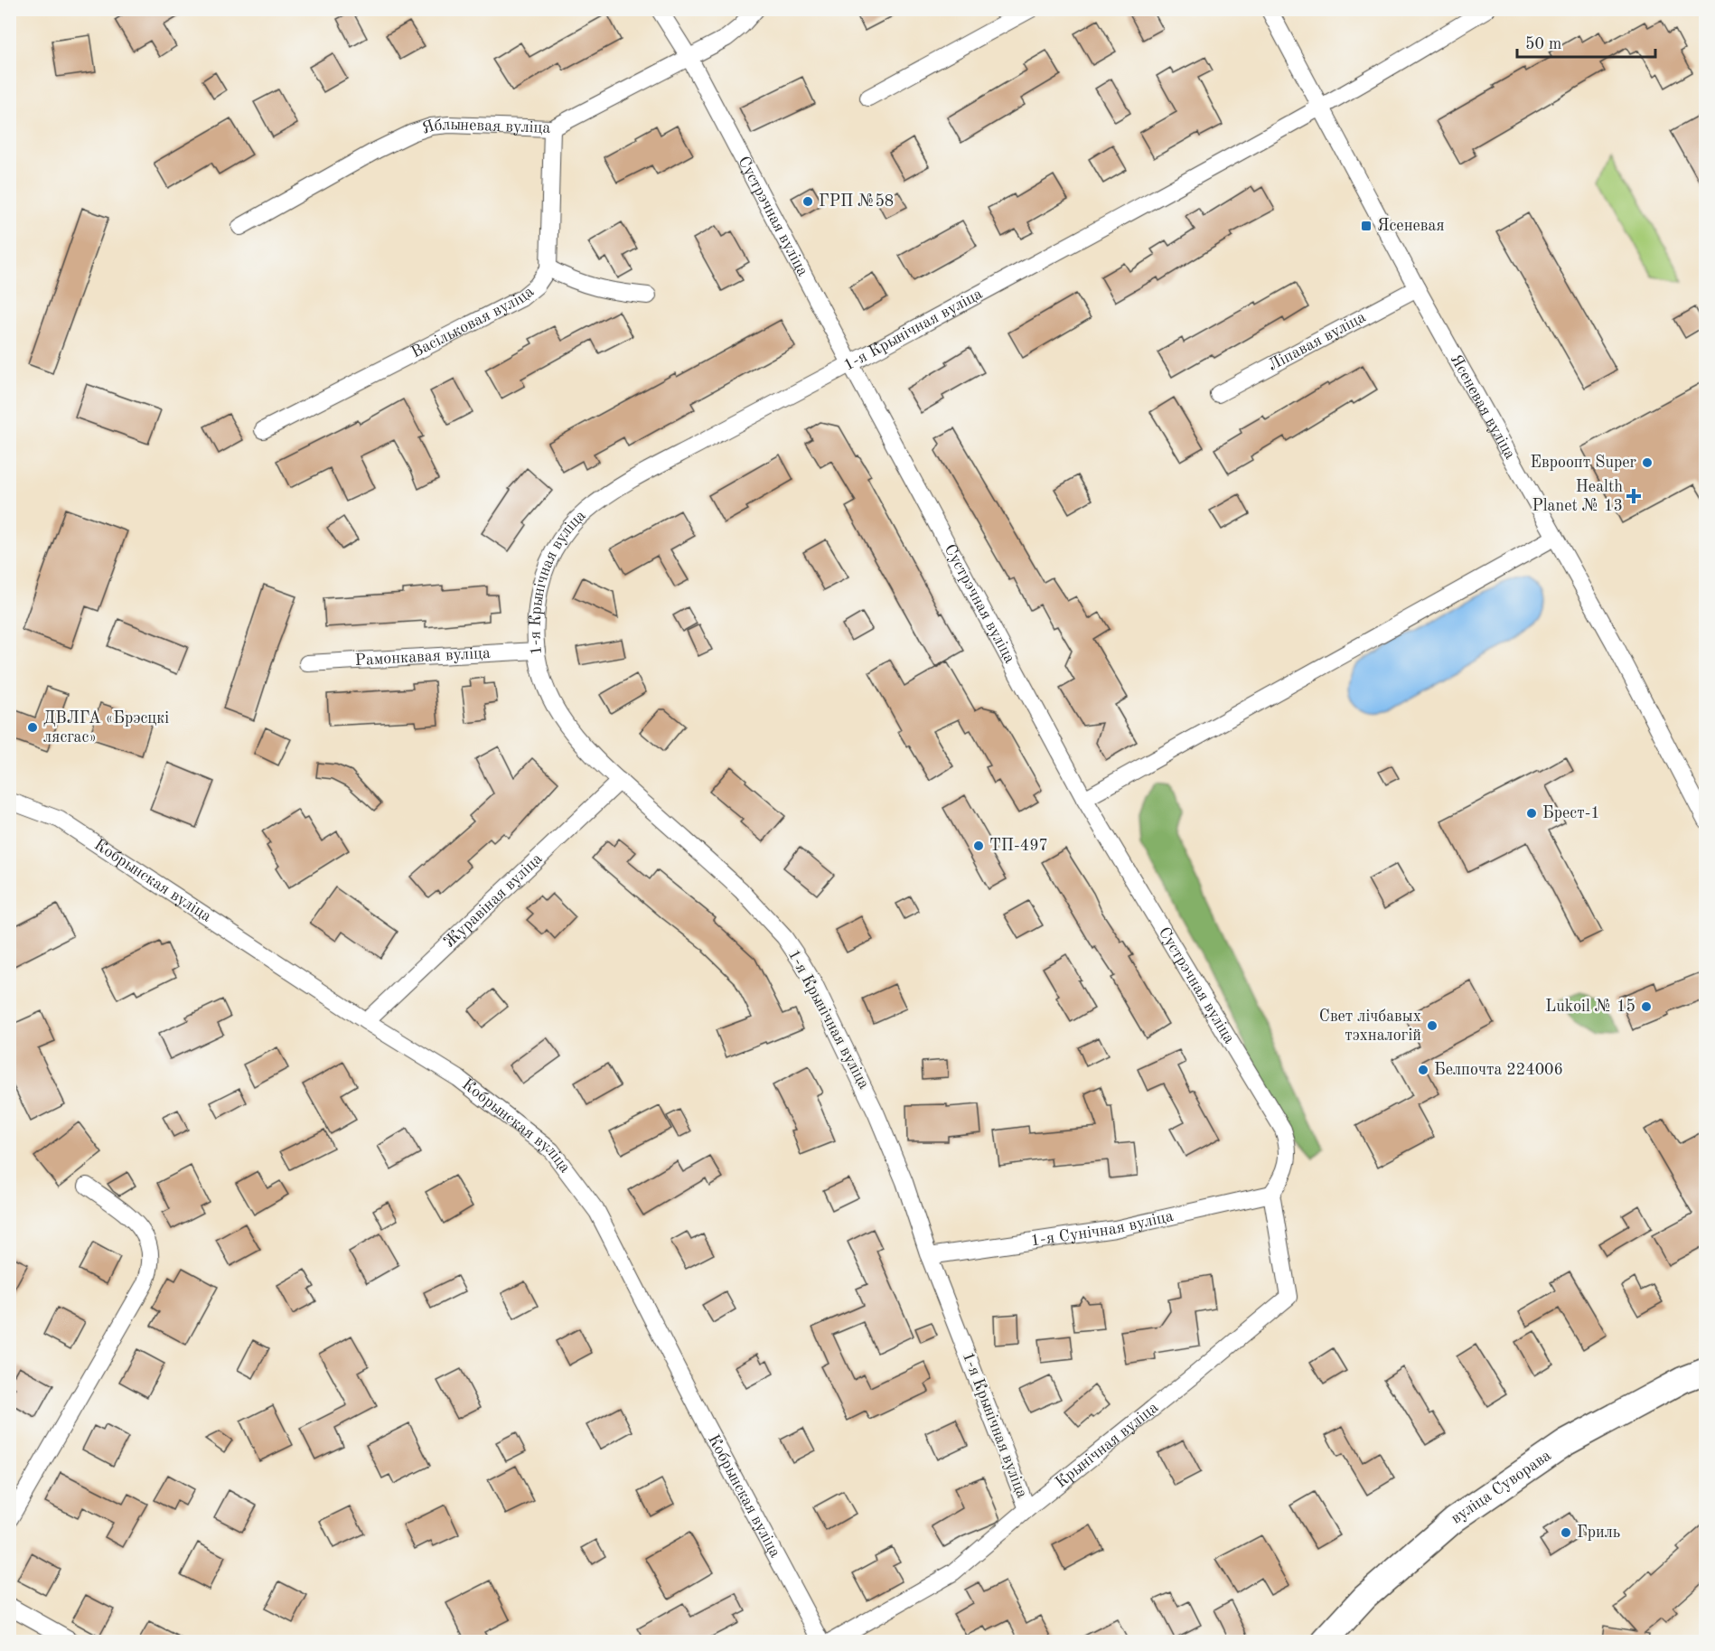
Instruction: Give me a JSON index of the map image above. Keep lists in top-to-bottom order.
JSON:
{
  "streets": {
    "main road": ["вуліца Суворава"],
    "street": [
      "Яблыневая вуліца",
      "Сустрэчная вуліца",
      "Васільковая вуліца",
      "1-я Крынічная вуліца",
      "Ліпавая вуліца",
      "Ясеневая вуліца",
      "Рамонкавая вуліца",
      "Кобрынская вуліца",
      "Журавіная вуліца",
      "1-я Сунічная вуліца",
      "Крынічная вуліца"
    ]
  },
  "crossings": [
    ["Яблыневая вуліца", "Сустрэчная вуліца"],
    ["Сустрэчная вуліца", "1-я Крынічная вуліца"],
    ["Сустрэчная вуліца", "1-я Сунічная вуліца"],
    ["Сустрэчная вуліца", "Крынічная вуліца"],
    ["1-я Крынічная вуліца", "Ясеневая вуліца"],
    ["1-я Крынічная вуліца", "Рамонкавая вуліца"],
    ["1-я Крынічная вуліца", "Журавіная вуліца"],
    ["1-я Крынічная вуліца", "1-я Сунічная вуліца"],
    ["1-я Крынічная вуліца", "Крынічная вуліца"],
    ["Ліпавая вуліца", "Ясеневая вуліца"],
    ["Кобрынская вуліца", "Журавіная вуліца"],
    ["1-я Сунічная вуліца", "Крынічная вуліца"]
  ],
  "places": {
    "other": [
      "ГРП №58",
      "Евроопт Super",
      "ДВЛГА «Брэсцкі лясгас»",
      "Брест-1",
      "ТП-497",
      "Lukoil № 15",
      "Свет лічбавых тэхналогій",
      "Белпочта 224006",
      "Гриль"
    ],
    "transit": ["Ясеневая"],
    "health": ["Health Planet № 13"]
  },
  "scale_bar": "50 m"
}
